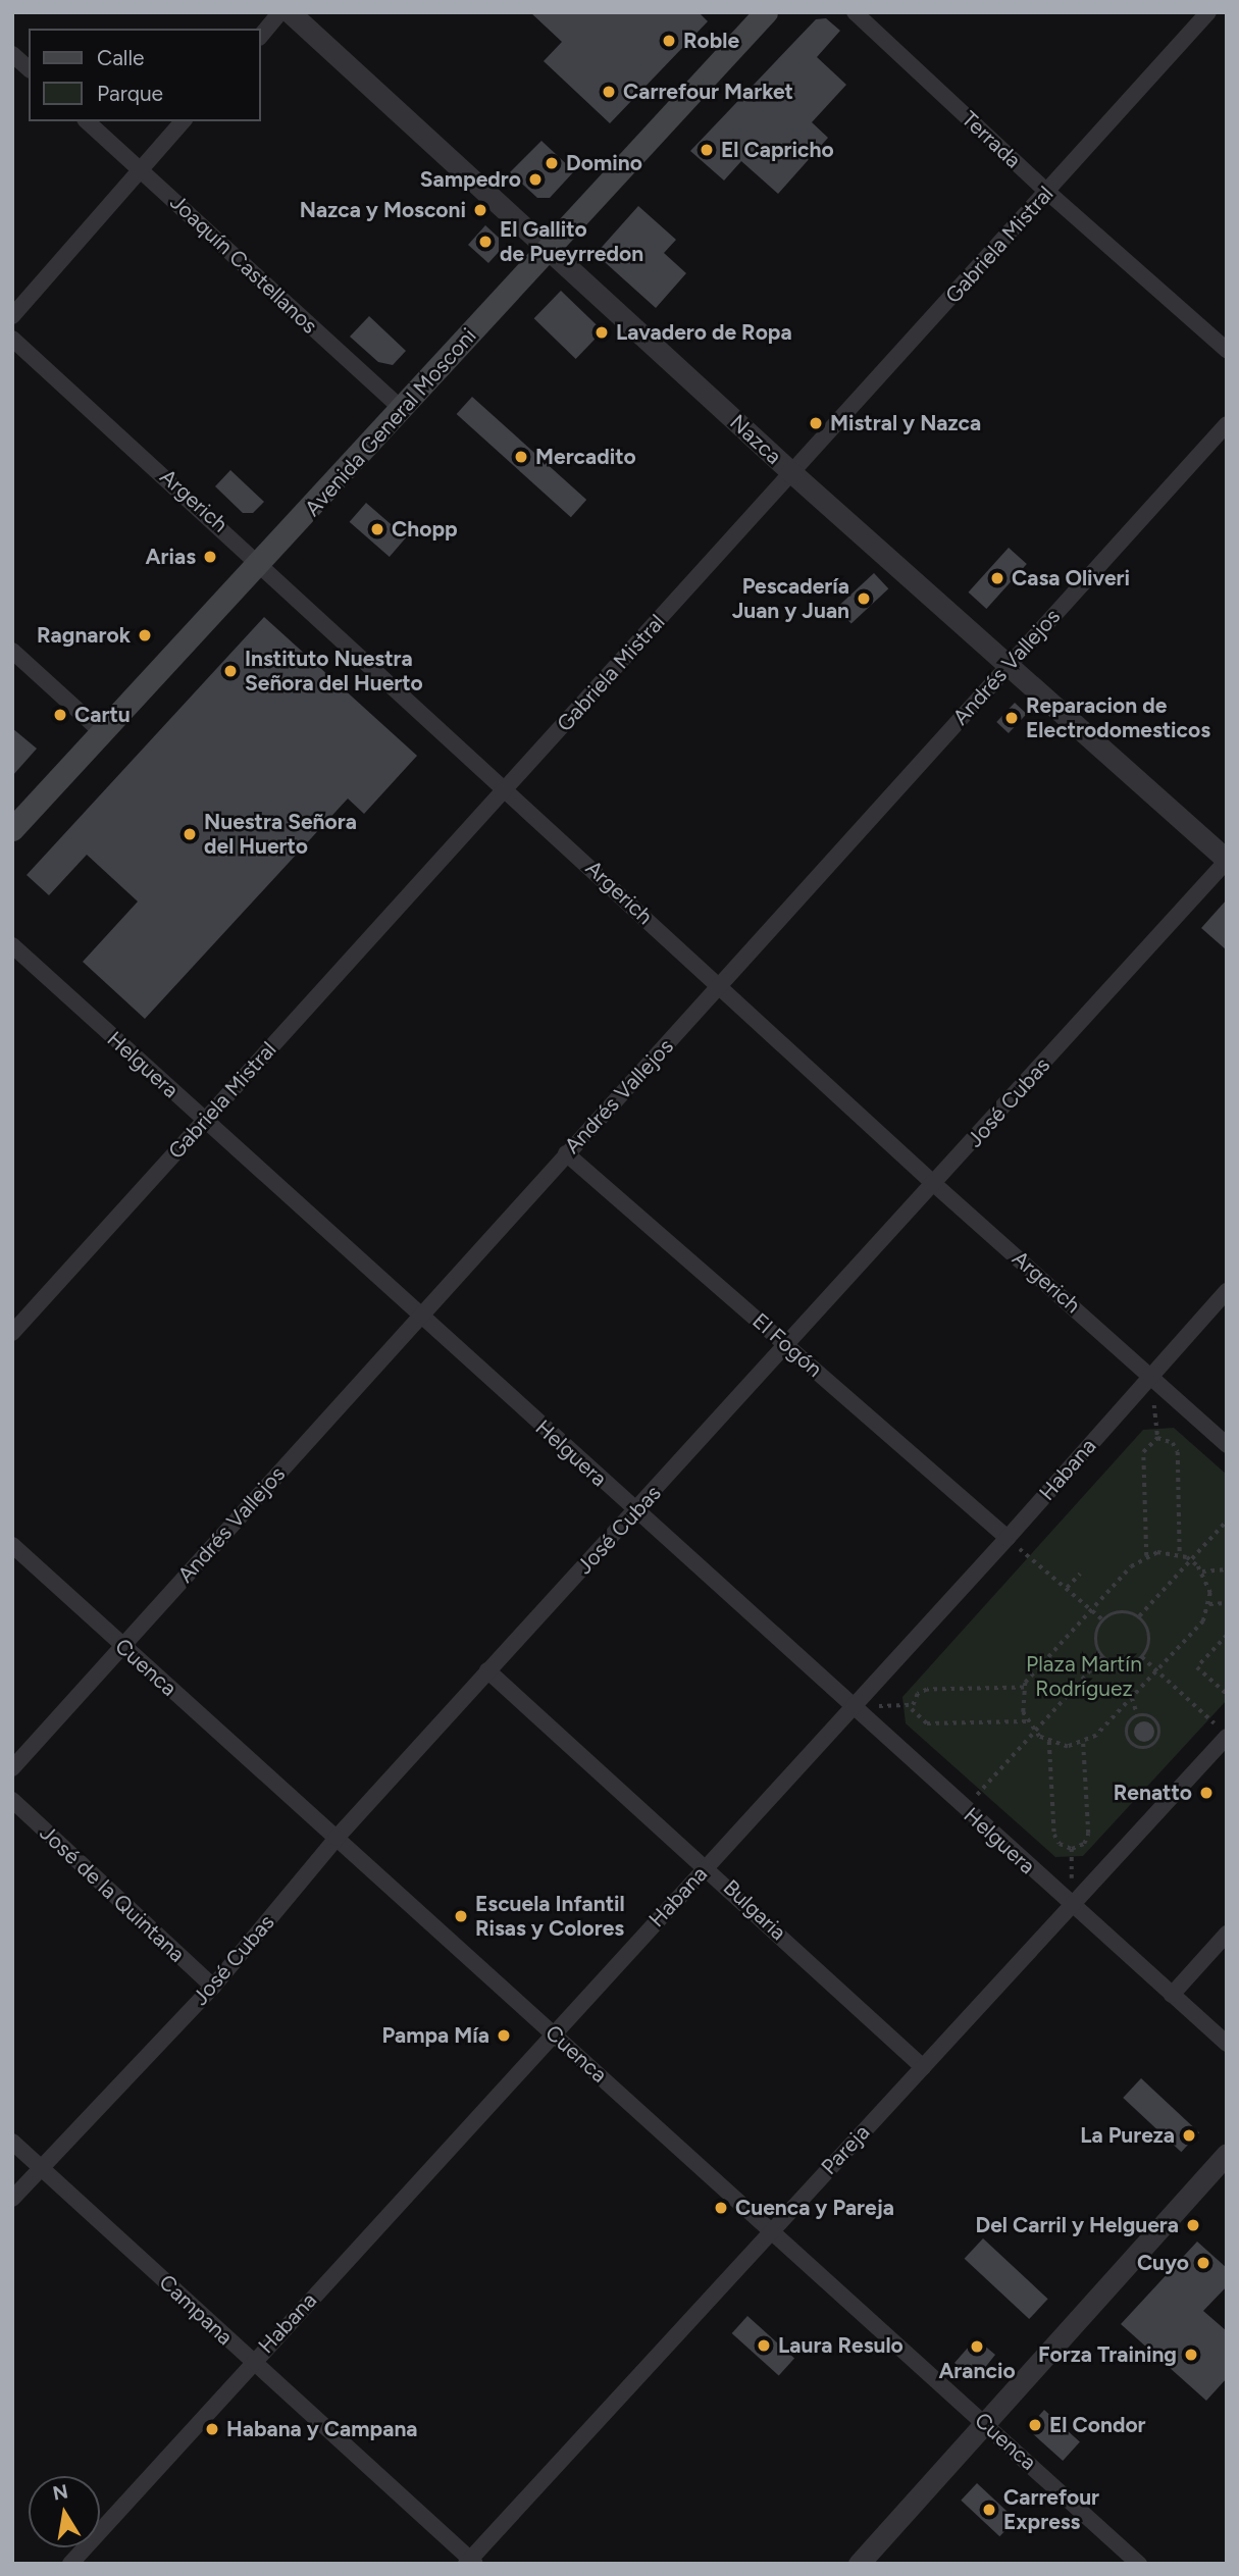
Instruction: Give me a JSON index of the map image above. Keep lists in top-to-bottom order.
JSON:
{
  "streets": {
    "main road": ["Avenida General Mosconi"],
    "street": [
      "Terrada",
      "Gabriela Mistral",
      "Joaquín Castellanos",
      "Nazca",
      "Argerich",
      "Andrés Vallejos",
      "Helguera",
      "José Cubas",
      "El Fogón",
      "Habana",
      "Cuenca",
      "José de la Quintana",
      "Bulgaria",
      "Pareja",
      "Campana"
    ]
  },
  "crossings": [
    ["Terrada", "Gabriela Mistral"],
    ["Gabriela Mistral", "Nazca"],
    ["Gabriela Mistral", "Argerich"],
    ["Gabriela Mistral", "Helguera"],
    ["Joaquín Castellanos", "Avenida General Mosconi"],
    ["Avenida General Mosconi", "Nazca"],
    ["Avenida General Mosconi", "Argerich"],
    ["Nazca", "Andrés Vallejos"],
    ["Nazca", "José Cubas"],
    ["Argerich", "Andrés Vallejos"],
    ["Argerich", "José Cubas"],
    ["Argerich", "Habana"],
    ["Andrés Vallejos", "Helguera"],
    ["Andrés Vallejos", "El Fogón"],
    ["Andrés Vallejos", "Cuenca"],
    ["Helguera", "José Cubas"],
    ["Helguera", "Habana"],
    ["Helguera", "Pareja"],
    ["José Cubas", "El Fogón"],
    ["José Cubas", "Cuenca"],
    ["José Cubas", "José de la Quintana"],
    ["José Cubas", "Bulgaria"],
    ["José Cubas", "Campana"],
    ["El Fogón", "Habana"],
    ["Habana", "Cuenca"],
    ["Habana", "Bulgaria"],
    ["Habana", "Campana"],
    ["Cuenca", "Pareja"],
    ["Bulgaria", "Pareja"],
    ["Pareja", "Campana"]
  ],
  "parks": ["Plaza Martín Rodríguez"],
  "places": [
    "Roble",
    "Carrefour Market",
    "El Capricho",
    "Domino",
    "Sampedro",
    "Nazca y Mosconi",
    "El Gallito de Pueyrredon",
    "Lavadero de Ropa",
    "Mistral y Nazca",
    "Mercadito",
    "Chopp",
    "Arias",
    "Casa Oliveri",
    "Pescadería Juan y Juan",
    "Ragnarok",
    "Instituto Nuestra Señora del Huerto",
    "Cartu",
    "Reparacion de Electrodomesticos",
    "Nuestra Señora del Huerto",
    "Renatto",
    "Escuela Infantil Risas y Colores",
    "Pampa Mía",
    "La Pureza",
    "Cuenca y Pareja",
    "Del Carril y Helguera",
    "Cuyo",
    "Laura Resulo",
    "Arancio",
    "Forza Training",
    "El Condor",
    "Habana y Campana",
    "Carrefour Express"
  ],
  "legend": ["Calle", "Parque"],
  "north": "top"
}
